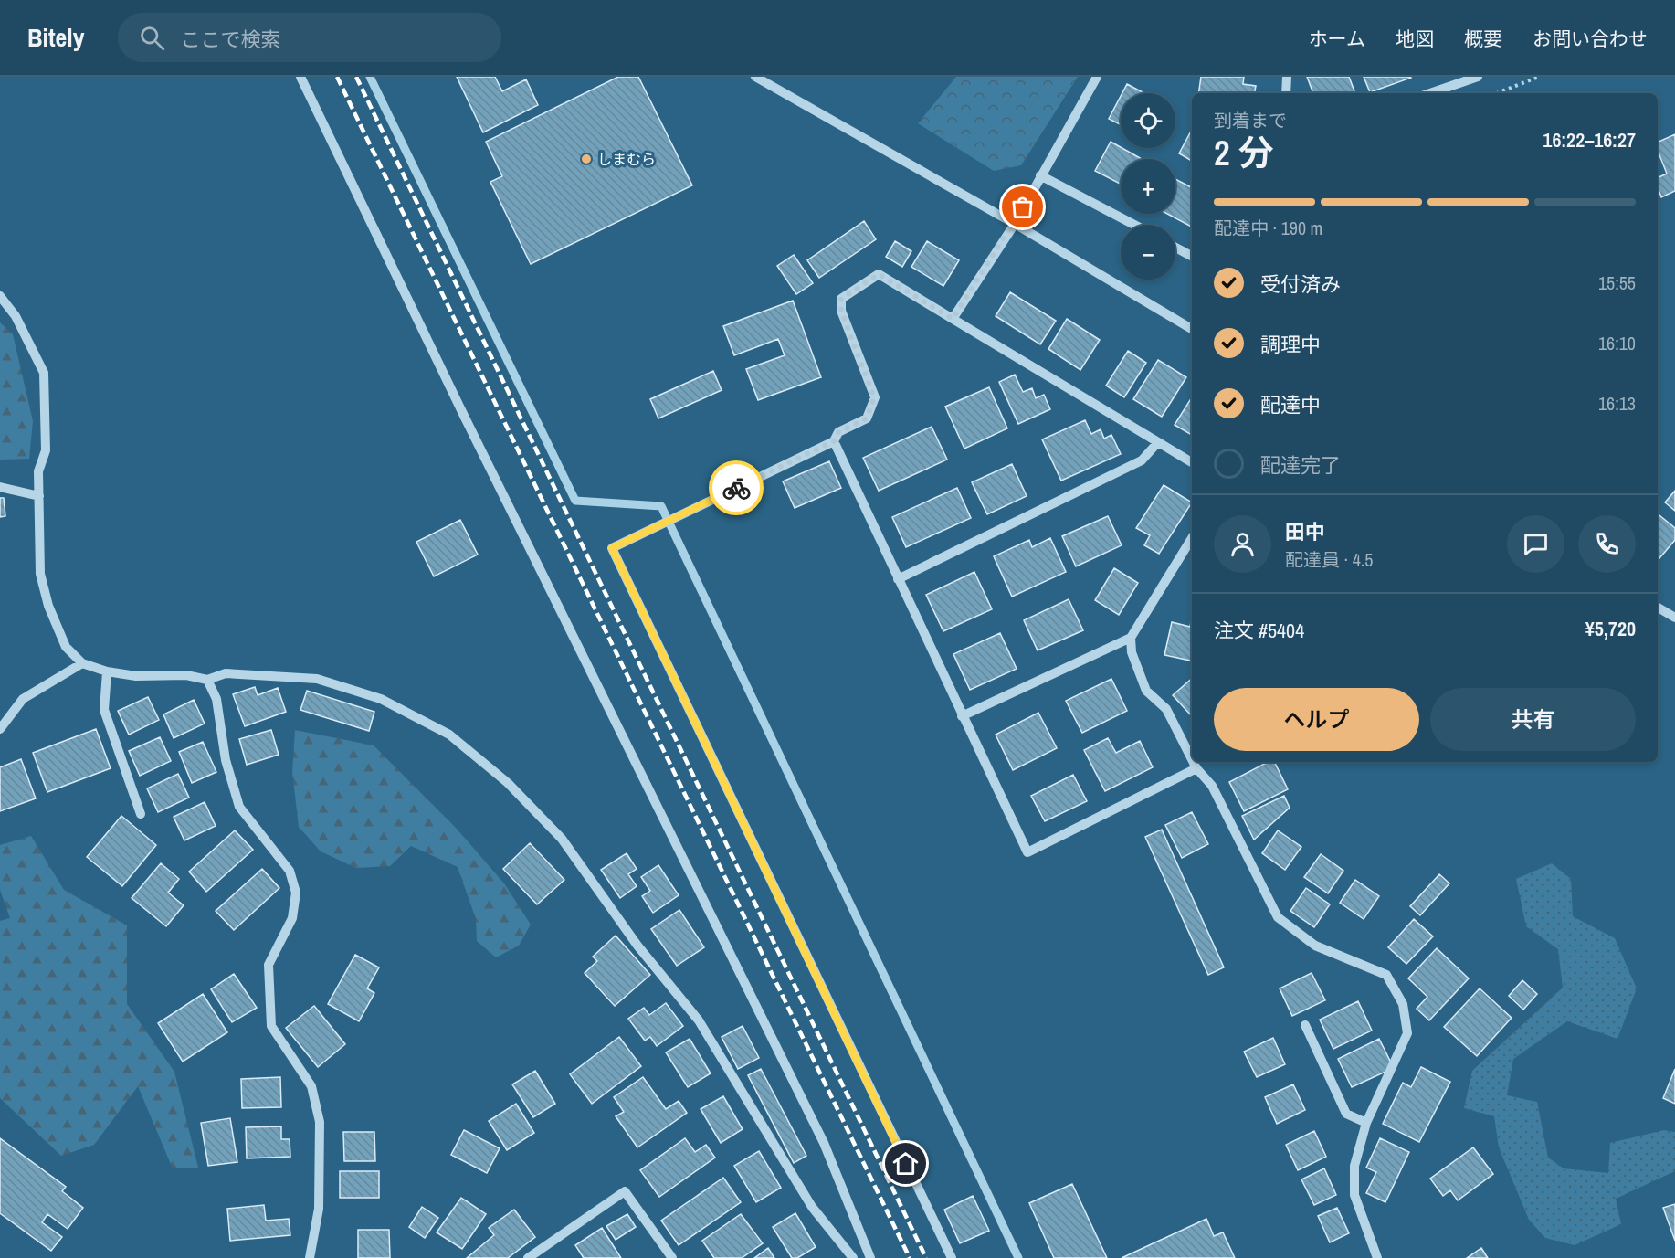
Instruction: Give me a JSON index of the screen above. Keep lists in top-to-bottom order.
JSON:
{
  "places": ["しまむら"],
  "page": {
    "header": "Bitely",
    "search": "ここで検索",
    "nav": [
      "ホーム",
      "地図",
      "概要",
      "お問い合わせ"
    ],
    "map_buttons": ["+", "−"],
    "heading": ["2 分", "到着まで", "16:22–16:27"],
    "panel": [
      "田中",
      "配達員 · 4.5",
      "注文 #5404",
      "¥5,720"
    ],
    "bar": "配達中 · 190 m",
    "list": [
      ["受付済み", "15:55"],
      ["調理中", "16:10"],
      ["配達中", "16:13"],
      "配達完了"
    ],
    "buttons": ["ヘルプ", "共有"]
  }
}
